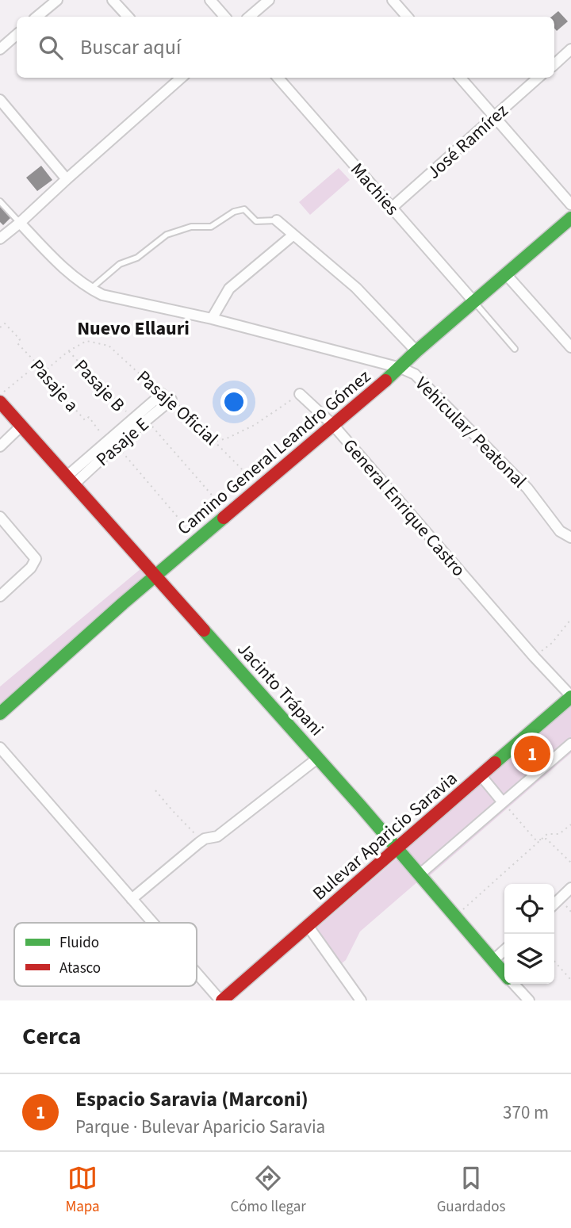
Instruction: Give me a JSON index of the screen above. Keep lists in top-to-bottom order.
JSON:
{
  "streets": {
    "street": [
      "José Ramírez",
      "Machies",
      "Vehicular/ Peatonal",
      "Pasaje E",
      "Camino General Leandro Gómez",
      "General Enrique Castro",
      "Jacinto Trápani",
      "Bulevar Aparicio Saravia"
    ],
    "path": ["Pasaje a", "Pasaje B", "Pasaje Oficial"]
  },
  "crossings": [
    ["José Ramírez", "Machies"],
    ["Machies", "Camino General Leandro Gómez"],
    ["Pasaje a", "Pasaje E"],
    ["Pasaje B", "Pasaje Oficial"],
    ["Pasaje B", "Pasaje E"],
    ["Pasaje B", "Camino General Leandro Gómez"],
    ["Pasaje Oficial", "Pasaje E"],
    ["Pasaje Oficial", "Camino General Leandro Gómez"],
    ["Vehicular/ Peatonal", "Camino General Leandro Gómez"],
    ["Pasaje E", "Jacinto Trápani"],
    ["Camino General Leandro Gómez", "General Enrique Castro"],
    ["Camino General Leandro Gómez", "Jacinto Trápani"],
    ["General Enrique Castro", "Bulevar Aparicio Saravia"],
    ["Jacinto Trápani", "Bulevar Aparicio Saravia"]
  ],
  "districts": ["Nuevo Ellauri"],
  "legend": ["Fluido", "Atasco"],
  "page": {
    "search": "Buscar aquí",
    "pins": "1",
    "heading": "Cerca",
    "list": [
      {
        "mark": "1",
        "name": "Espacio Saravia (Marconi)",
        "note": "Parque · Bulevar Aparicio Saravia",
        "value": "370 m"
      }
    ],
    "nav": ["Mapa", "Cómo llegar", "Guardados"]
  }
}
